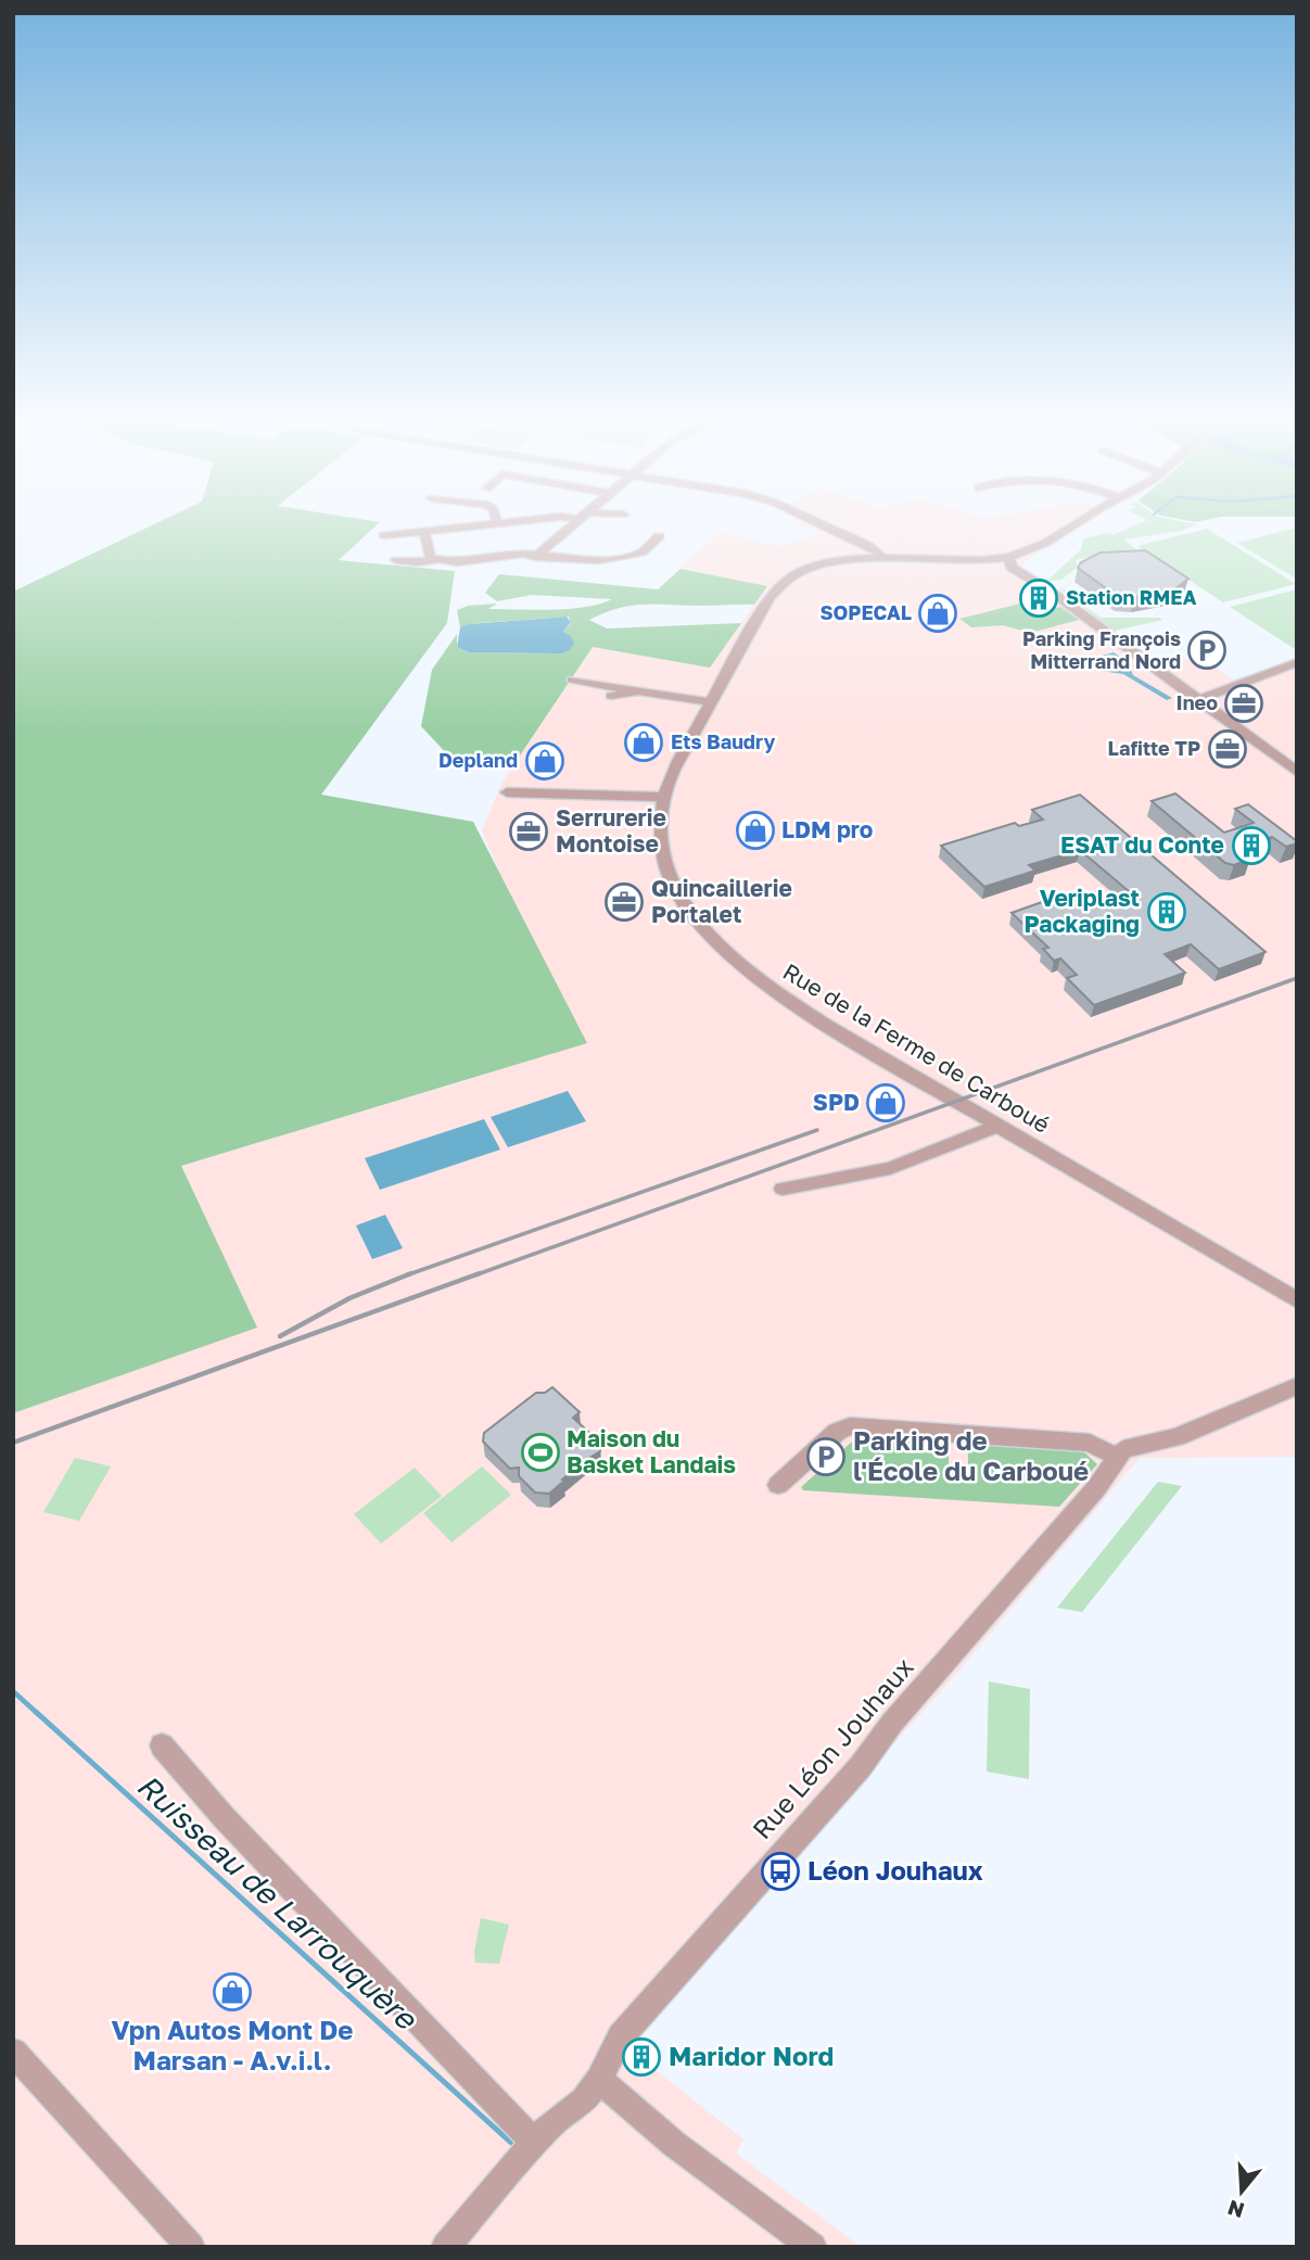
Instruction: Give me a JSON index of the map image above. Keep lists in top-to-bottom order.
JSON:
{
  "streets": {
    "street": ["Rue de la Ferme de Carboué", "Rue Léon Jouhaux"]
  },
  "water": ["Ruisseau de Larrouquère"],
  "places": {
    "building": [
      "Station RMEA",
      "ESAT du Conte",
      "Veriplast Packaging",
      "Maridor Nord"
    ],
    "shop": [
      "SOPECAL",
      "Ets Baudry",
      "Depland",
      "LDM pro",
      "SPD",
      "Vpn Autos Mont De Marsan - A.v.i.l."
    ],
    "parking": ["Parking François Mitterrand Nord", "Parking de l'École du Carboué"],
    "office": [
      "Ineo",
      "Lafitte TP",
      "Serrurerie Montoise",
      "Quincaillerie Portalet"
    ],
    "sports": ["Maison du Basket Landais"],
    "bus stop": ["Léon Jouhaux"]
  },
  "north": "bottom"
}
